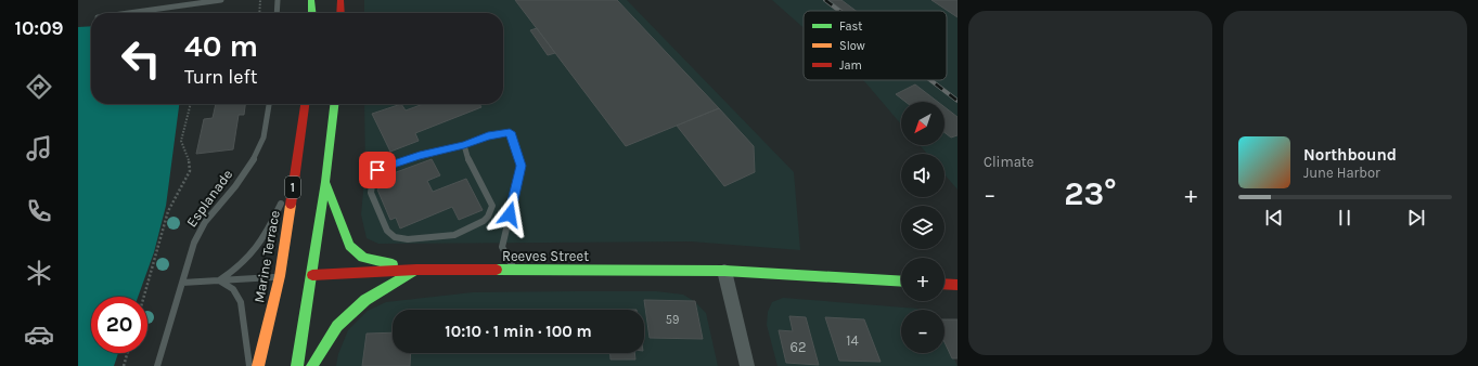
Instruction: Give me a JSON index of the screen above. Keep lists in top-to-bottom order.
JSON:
{
  "streets": {
    "main road": ["1", "Reeves Street", "Marine Terrace"],
    "lane": ["Esplanade"]
  },
  "house_numbers": ["59", "14", "62"],
  "legend": ["Fast", "Slow", "Jam"],
  "north": "bottom left",
  "page": {
    "tabs": "10:09",
    "tile": "Climate",
    "turn": ["40 m", "Turn left"],
    "map_buttons": ["+", "−"],
    "song": ["Northbound", "June Harbor"],
    "heat": ["−", "23°", "+"],
    "limit": "20",
    "trip": "10:10 · 1 min · 100 m"
  }
}
